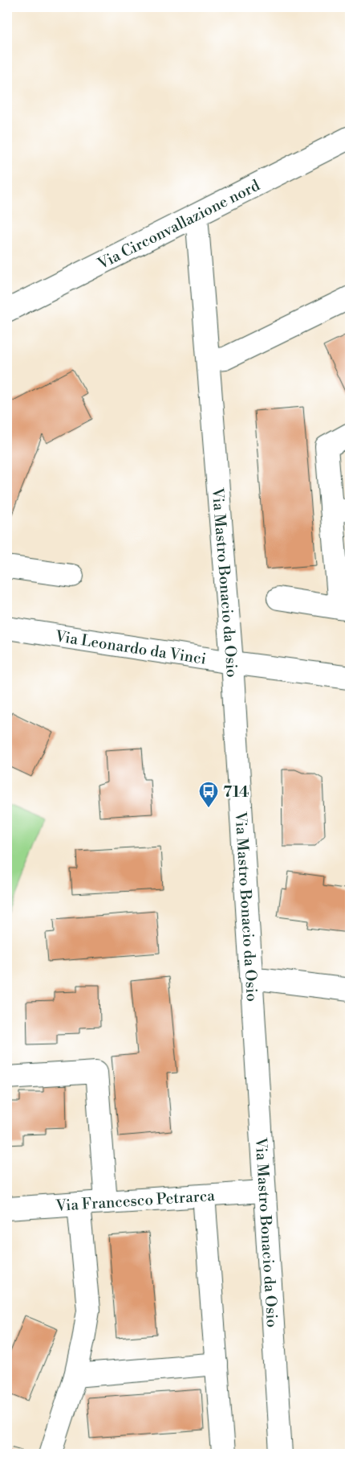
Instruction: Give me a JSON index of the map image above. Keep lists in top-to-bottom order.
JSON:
{
  "streets": {
    "street": [
      "Via Circonvallazione nord",
      "Via Mastro Bonacio da Osio",
      "Via Leonardo da Vinci",
      "Via Francesco Petrarca"
    ]
  },
  "crossings": [
    ["Via Circonvallazione nord", "Via Mastro Bonacio da Osio"],
    ["Via Mastro Bonacio da Osio", "Via Leonardo da Vinci"],
    ["Via Mastro Bonacio da Osio", "Via Francesco Petrarca"]
  ],
  "places": {
    "bus stop": ["714"]
  }
}
